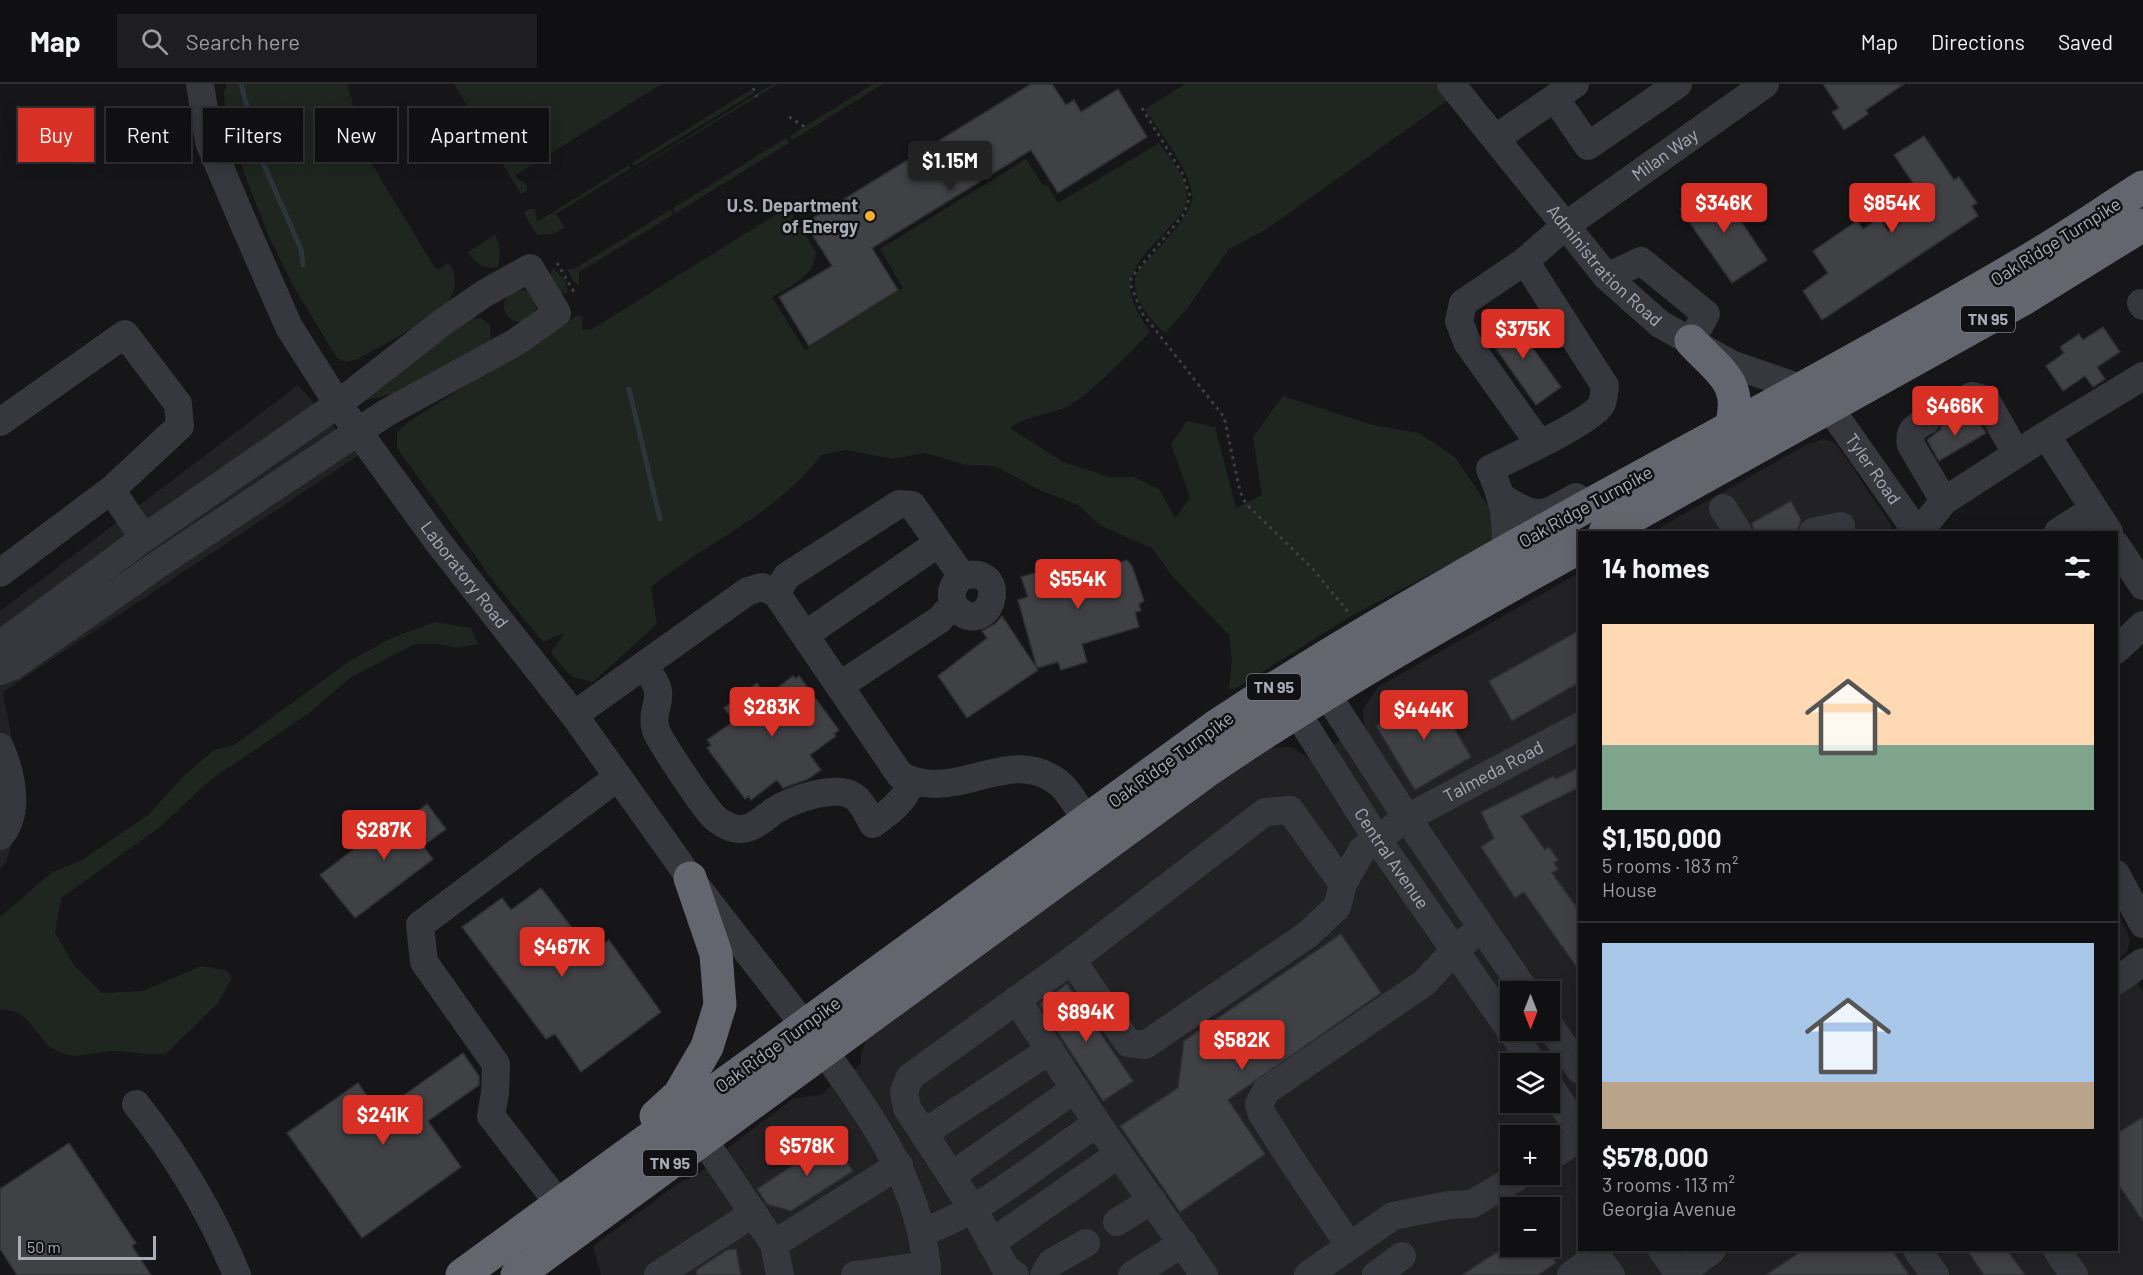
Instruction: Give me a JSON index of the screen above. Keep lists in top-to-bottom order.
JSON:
{
  "streets": {
    "highway": ["Oak Ridge Turnpike", "TN 95"],
    "street": [
      "Milan Way",
      "Administration Road",
      "Tyler Road",
      "Laboratory Road",
      "Talmeda Road",
      "Central Avenue"
    ]
  },
  "crossings": [
    ["Milan Way", "Administration Road"],
    ["Oak Ridge Turnpike", "Administration Road"],
    ["Oak Ridge Turnpike", "Tyler Road"],
    ["Oak Ridge Turnpike", "Laboratory Road"],
    ["Oak Ridge Turnpike", "Central Avenue"],
    ["Talmeda Road", "Central Avenue"]
  ],
  "places": ["U.S. Department of Energy"],
  "scale_bar": "50 m",
  "north": "bottom",
  "page": {
    "header": "Map",
    "search": "Search here",
    "nav": ["Map", "Directions", "Saved"],
    "chip": [
      "Buy",
      "Rent",
      "Filters",
      "New",
      "Apartment"
    ],
    "price": [
      "$1.15M",
      "$346K",
      "$854K",
      "$375K",
      "$466K",
      "$554K",
      "$283K",
      "$444K",
      "$287K",
      "$467K",
      "$894K",
      "$582K",
      "$241K",
      "$578K"
    ],
    "heading": "14 homes",
    "list": [
      {
        "name": "$1,150,000",
        "note": "5 rooms · 183 m² · House"
      },
      {
        "name": "$578,000",
        "note": "3 rooms · 113 m² · Georgia Avenue"
      }
    ],
    "map_buttons": ["+", "−"],
    "scale": "50 m"
  }
}
